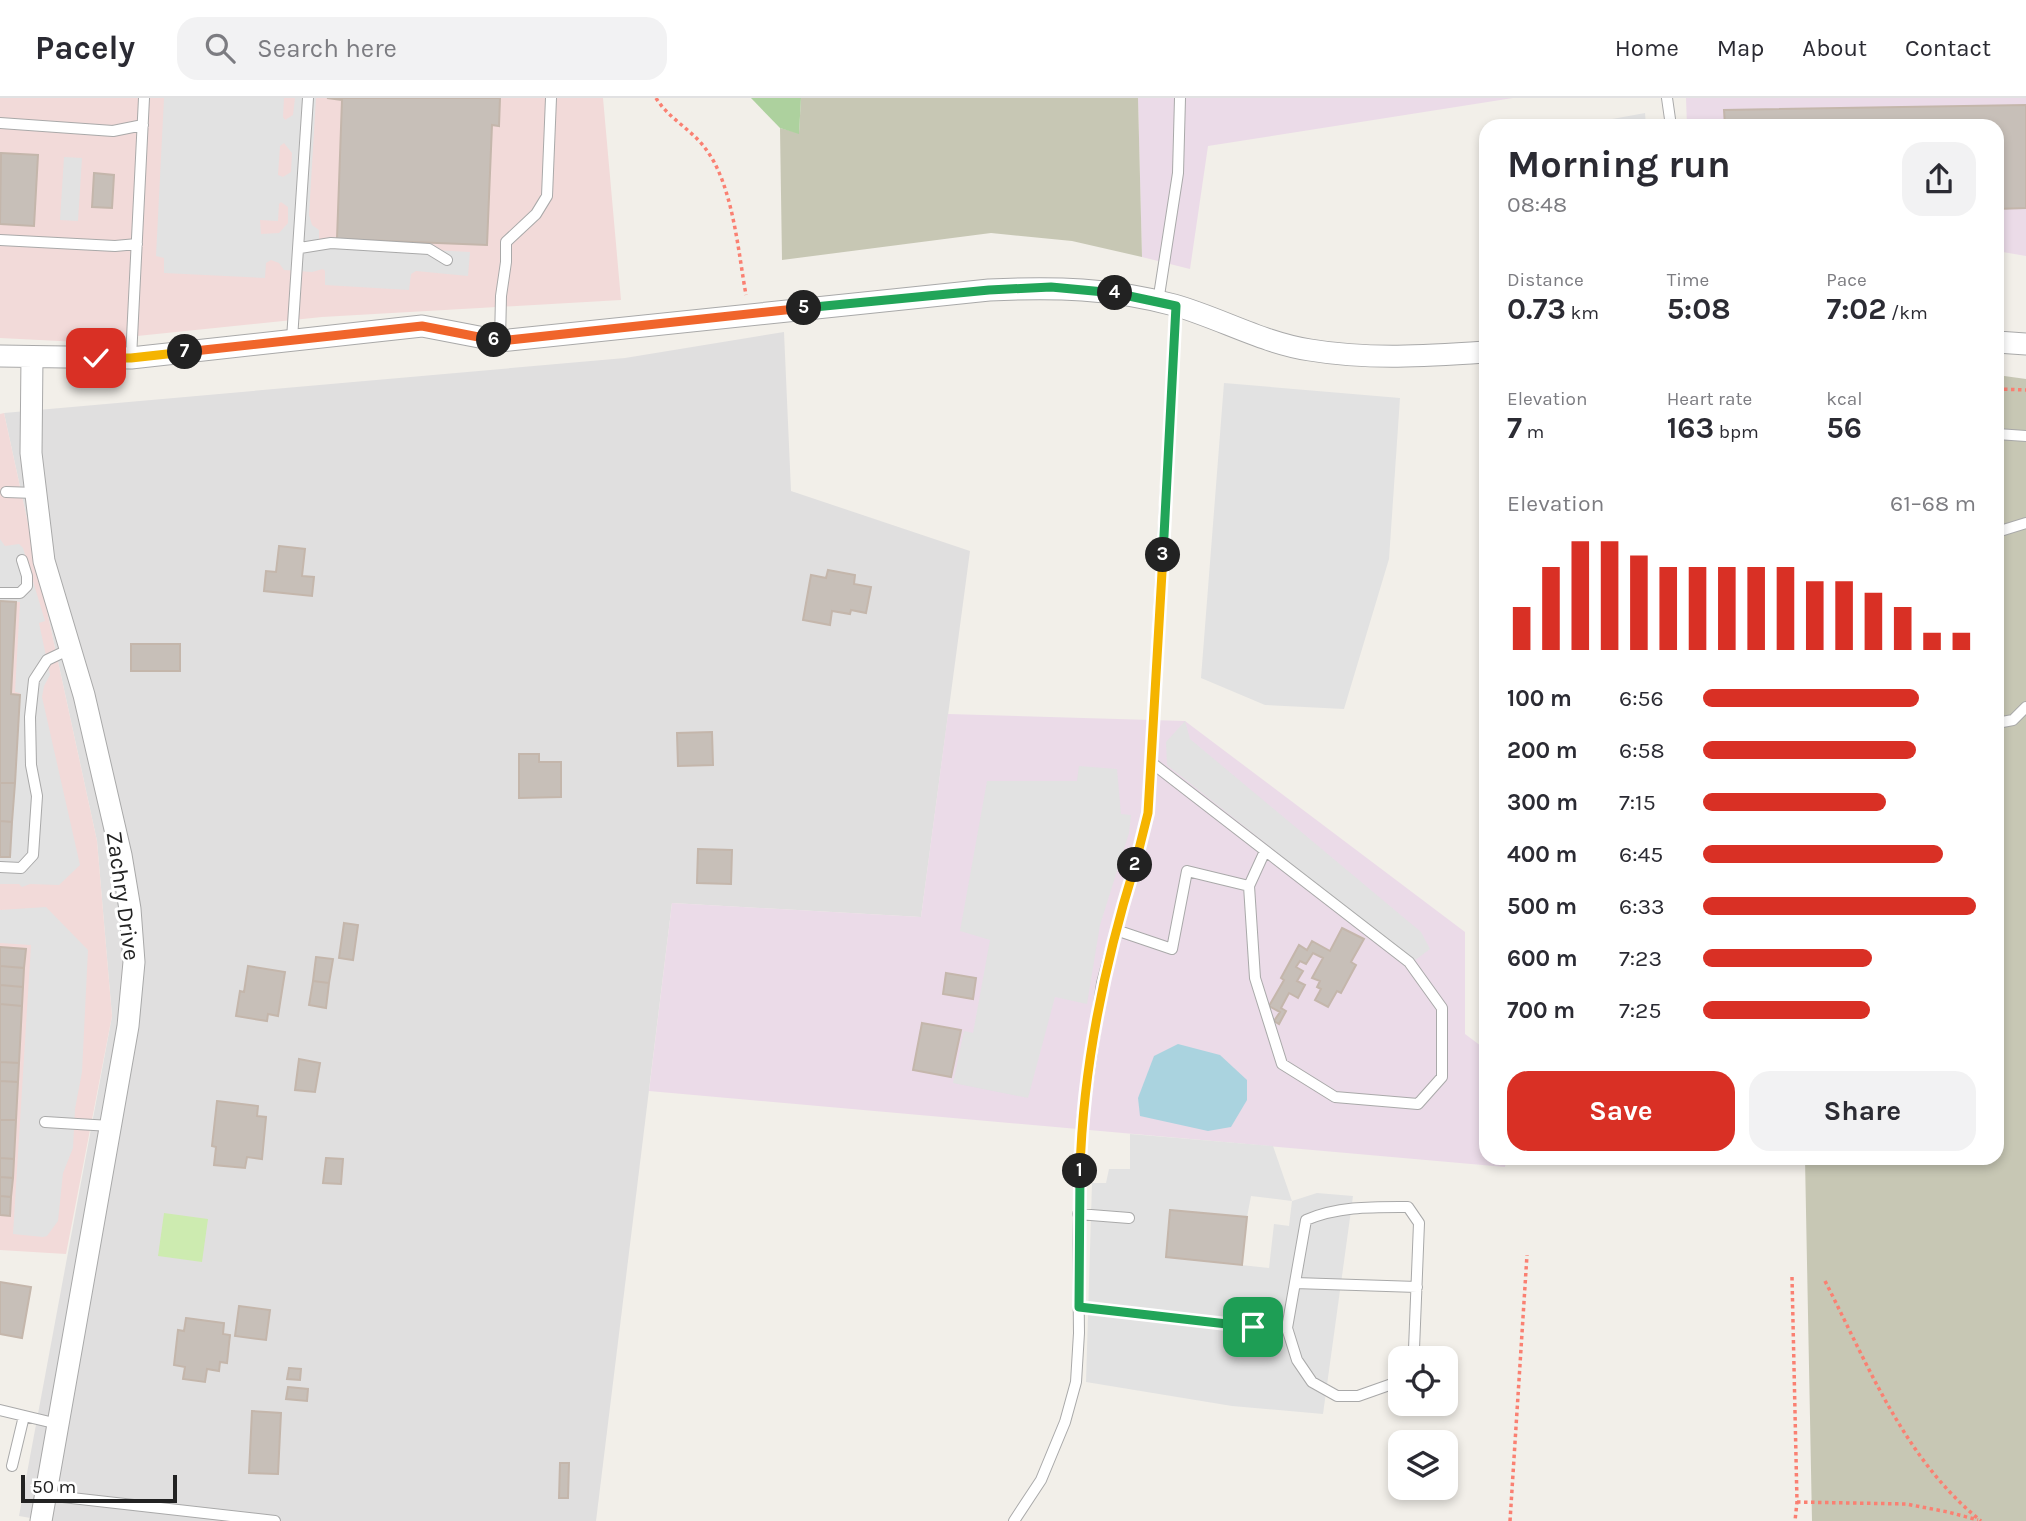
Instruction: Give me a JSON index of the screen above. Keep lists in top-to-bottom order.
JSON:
{
  "streets": {
    "street": ["Zachry Drive"]
  },
  "scale_bar": "50 m",
  "page": {
    "header": "Pacely",
    "search": "Search here",
    "nav": [
      "Home",
      "Map",
      "About",
      "Contact"
    ],
    "heading": ["Morning run", "08:48"],
    "stats": [
      ["Distance", "0.73 km"],
      ["Time", "5:08"],
      ["Pace", "7:02 /km"],
      ["Elevation", "7 m"],
      ["Heart rate", "163 bpm"],
      ["kcal", "56"]
    ],
    "pins": [
      "4",
      "5",
      "6",
      "7",
      "3",
      "2",
      "1"
    ],
    "chart": ["Elevation", "61–68 m"],
    "list": [
      {
        "name": "100 m",
        "note": "6:56"
      },
      {
        "name": "200 m",
        "note": "6:58"
      },
      {
        "name": "300 m",
        "note": "7:15"
      },
      {
        "name": "400 m",
        "note": "6:45"
      },
      {
        "name": "500 m",
        "note": "6:33"
      },
      {
        "name": "600 m",
        "note": "7:23"
      },
      {
        "name": "700 m",
        "note": "7:25"
      }
    ],
    "buttons": ["Save", "Share"],
    "scale": "50 m"
  }
}
